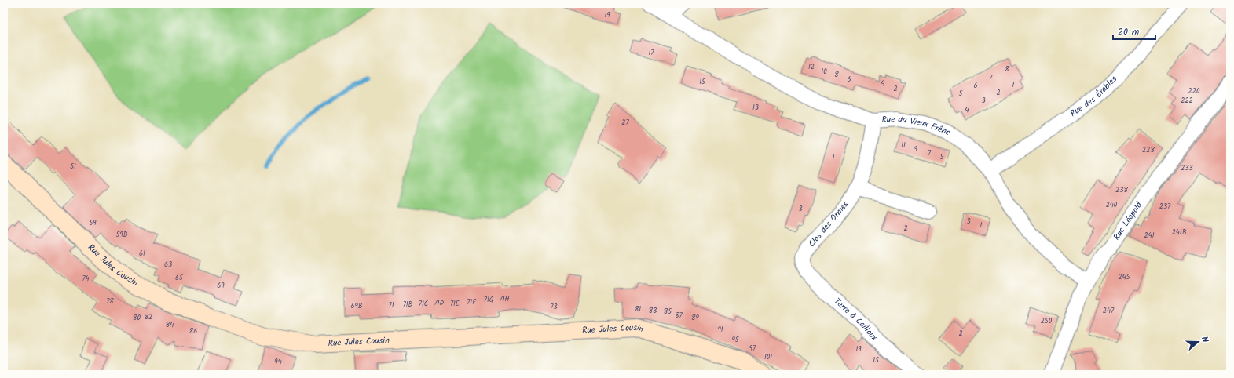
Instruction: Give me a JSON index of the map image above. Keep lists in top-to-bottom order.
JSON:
{
  "streets": {
    "street": [
      "Rue des Érables",
      "Rue du Vieux Frêne",
      "Rue Léopold",
      "Clos des Ormes",
      "Rue Jules Cousin",
      "Terre à Cailloux"
    ]
  },
  "crossings": [
    ["Rue des Érables", "Rue du Vieux Frêne"],
    ["Rue du Vieux Frêne", "Rue Léopold"],
    ["Rue du Vieux Frêne", "Clos des Ormes"],
    ["Clos des Ormes", "Terre à Cailloux"]
  ],
  "house_numbers": [
    "19",
    "17",
    "12",
    "8",
    "10",
    "8",
    "7",
    "6",
    "15",
    "4",
    "1",
    "6",
    "2",
    "220",
    "2",
    "5",
    "3",
    "222",
    "13",
    "4",
    "27",
    "11",
    "9",
    "228",
    "7",
    "5",
    "1",
    "51",
    "233",
    "238",
    "240",
    "237",
    "3",
    "3",
    "59",
    "1",
    "2",
    "241B",
    "59B",
    "241",
    "61",
    "63",
    "245",
    "65",
    "74",
    "69",
    "71H",
    "71G",
    "78",
    "71F",
    "71D",
    "71C",
    "71E",
    "71B",
    "71",
    "69B",
    "73",
    "81",
    "83",
    "247",
    "85",
    "87",
    "82",
    "80",
    "89",
    "250",
    "84",
    "91",
    "86",
    "2",
    "95",
    "97",
    "19",
    "101",
    "15",
    "94"
  ],
  "scale_bar": "20 m",
  "north": "right"
}
